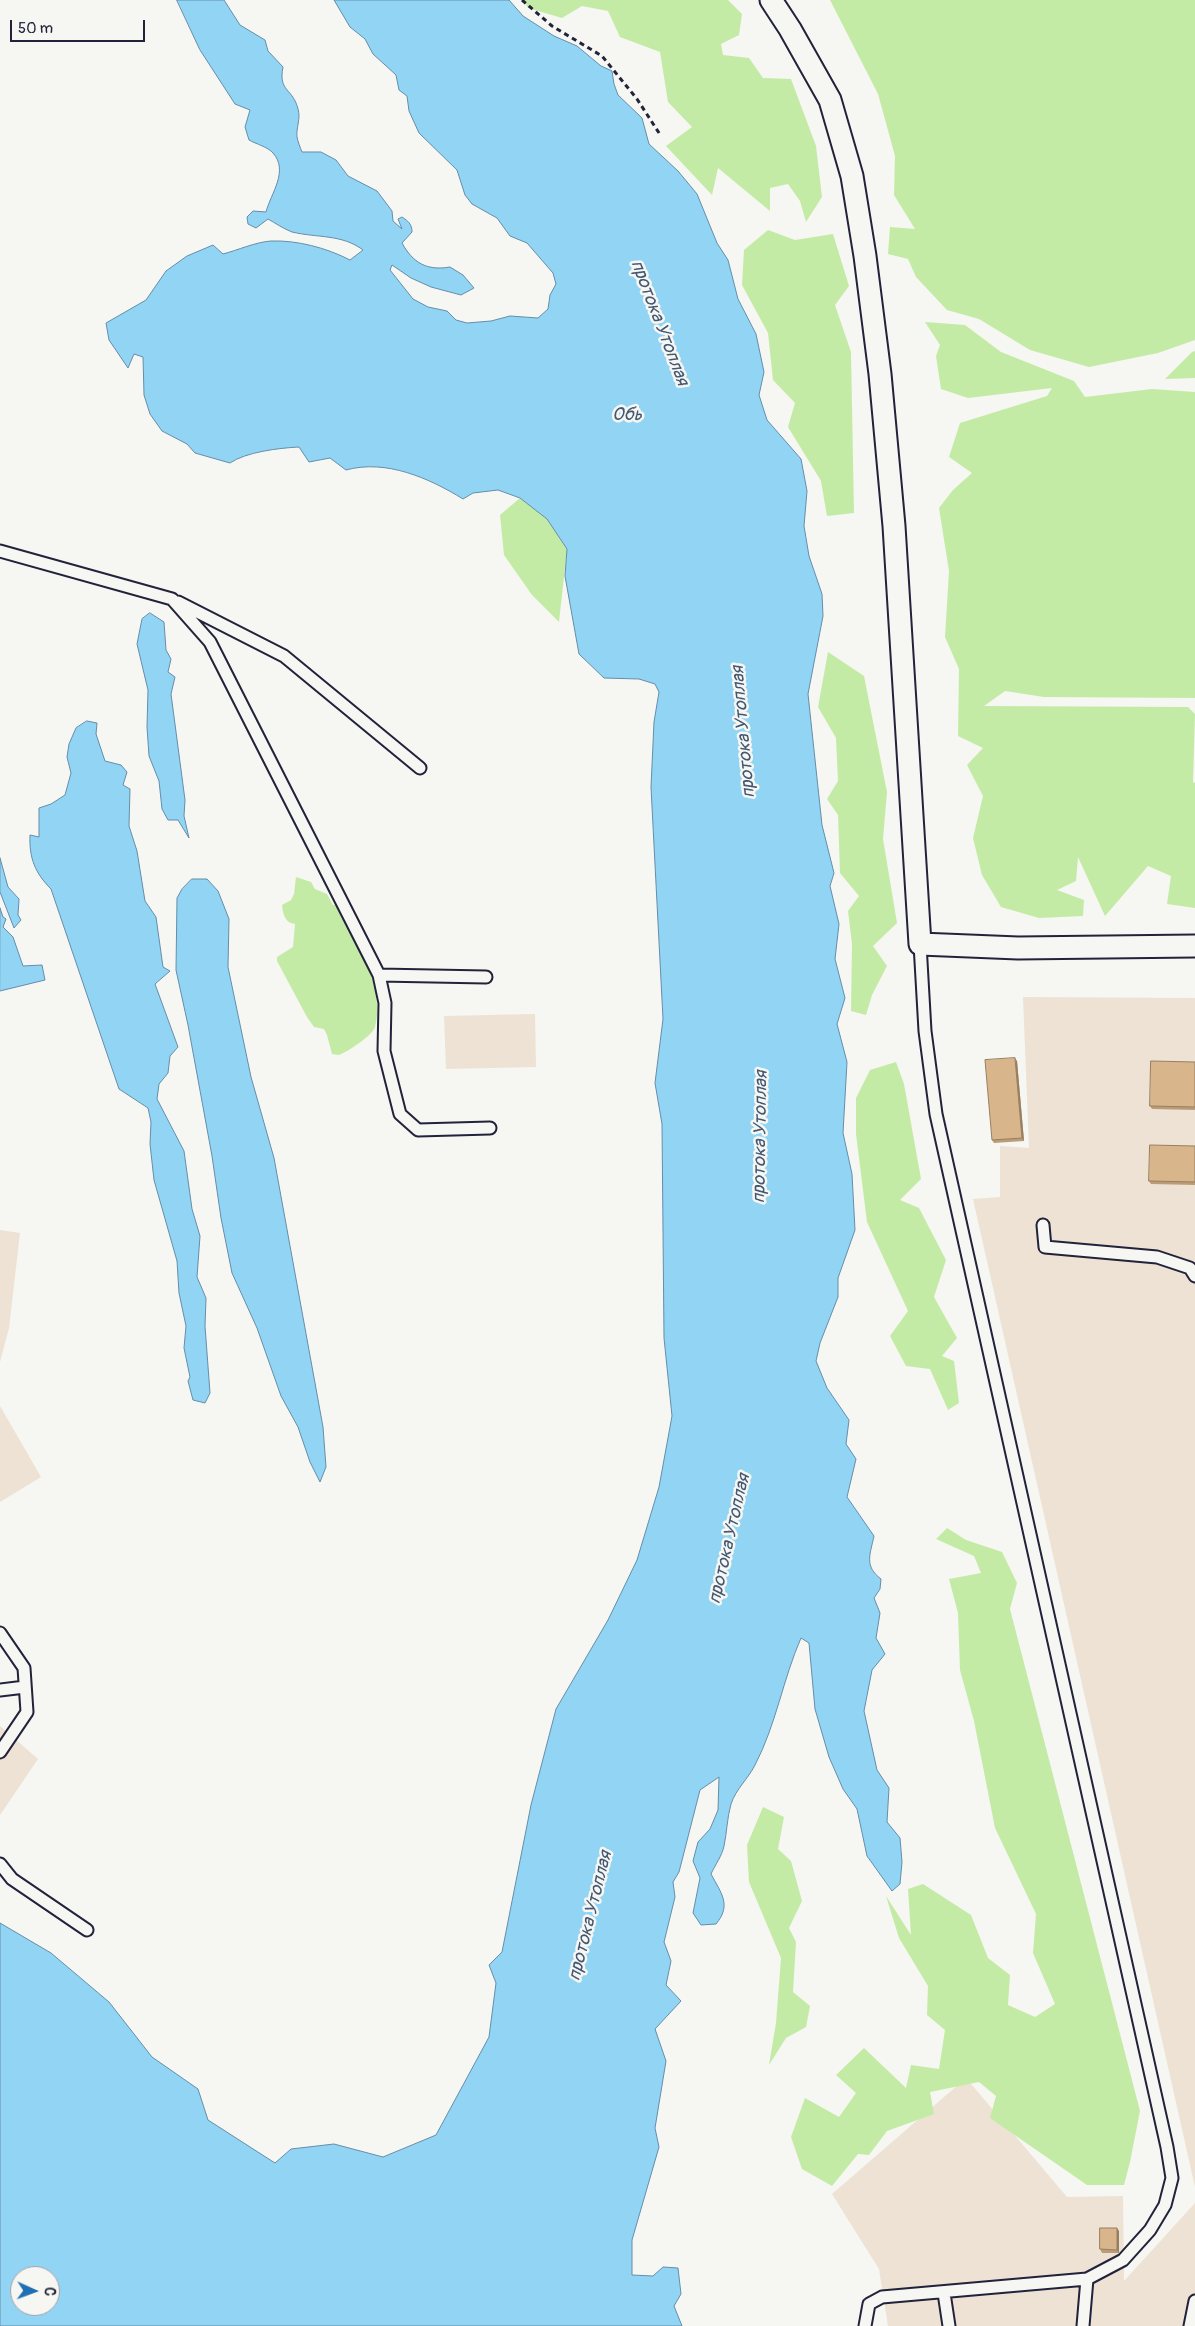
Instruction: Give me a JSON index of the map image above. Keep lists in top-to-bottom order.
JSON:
{
  "water": ["протока Утоплая", "Обь"],
  "scale_bar": "50 m",
  "north": "right"
}
